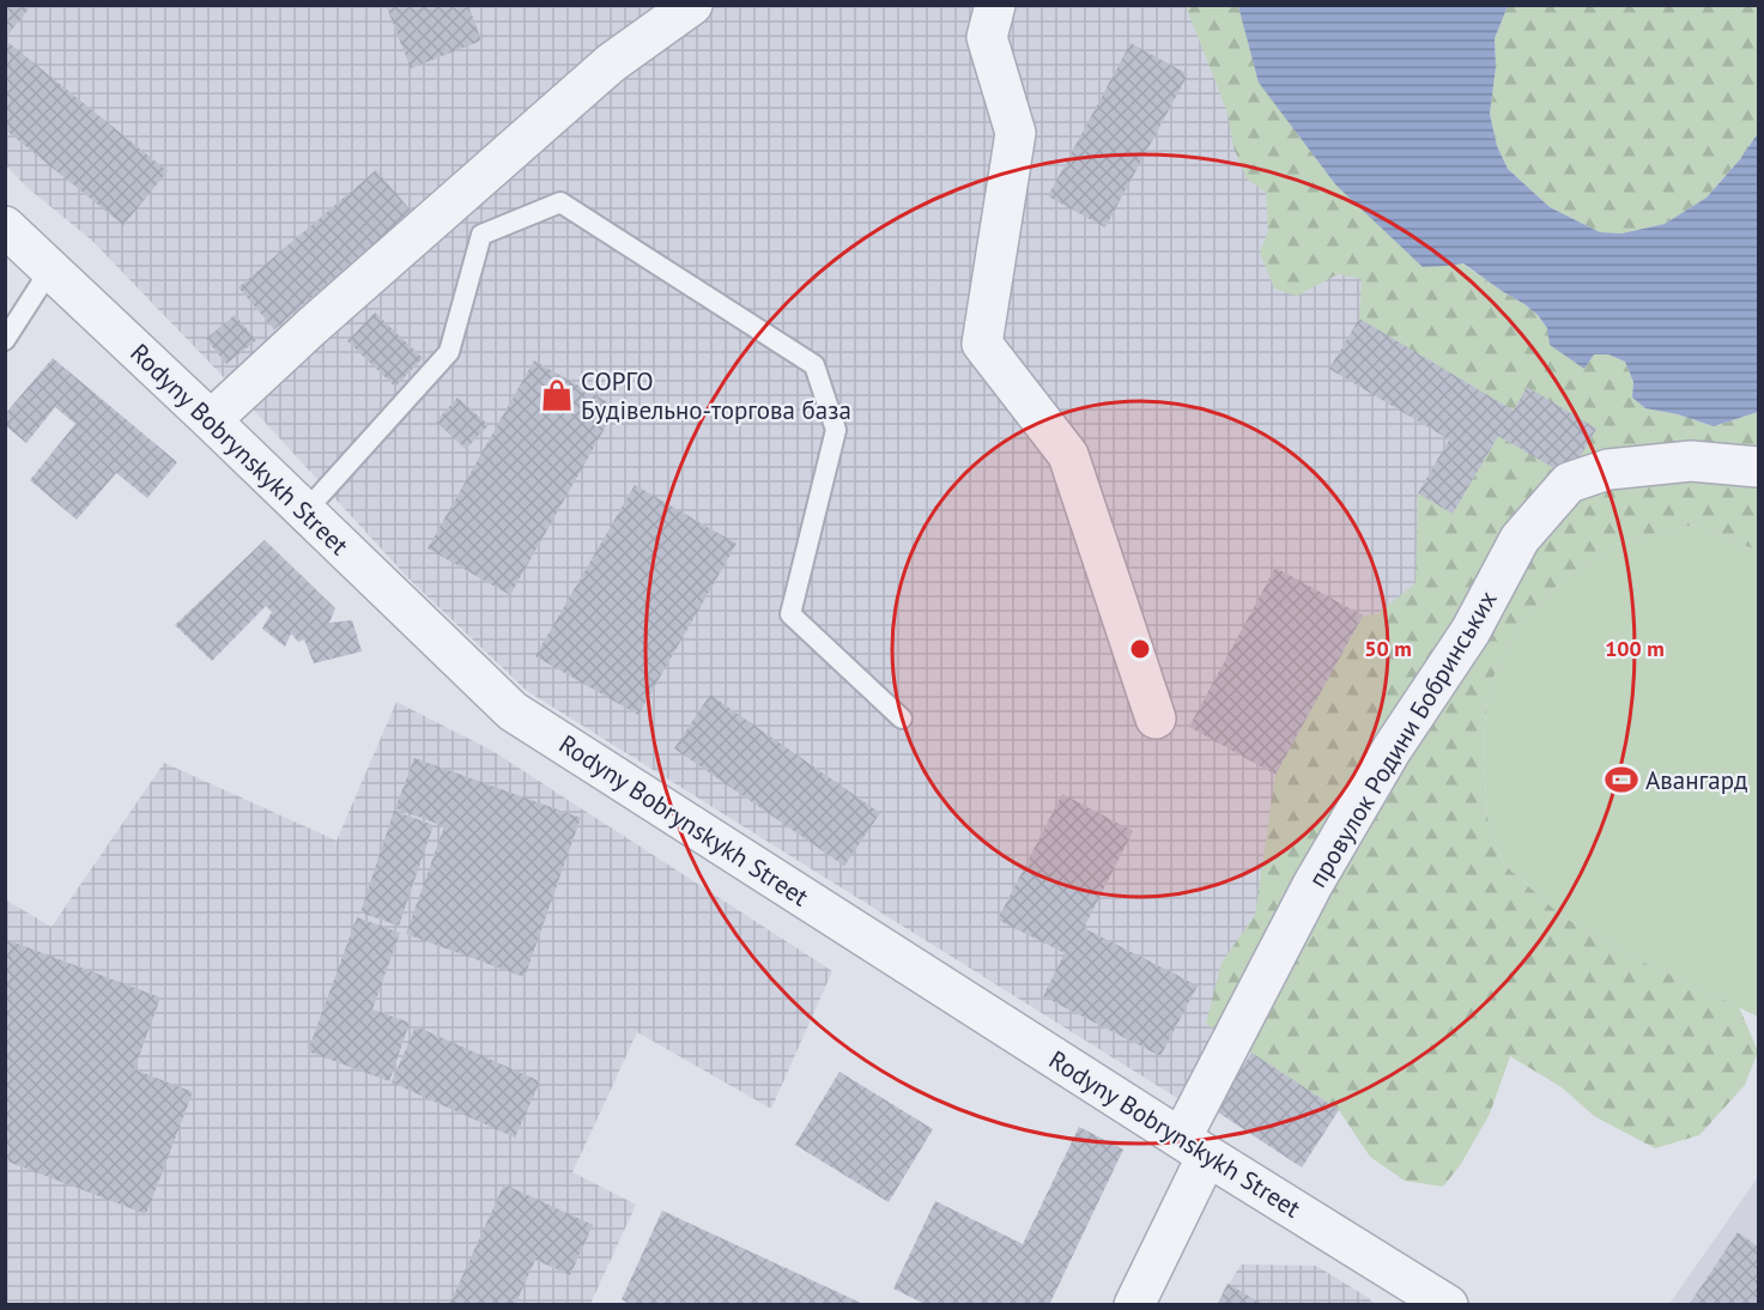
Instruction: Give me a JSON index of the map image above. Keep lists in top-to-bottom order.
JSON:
{
  "streets": {
    "street": ["Rodyny Bobrynskykh Street", "провулок Родини Бобринських"]
  },
  "crossings": [
    ["Rodyny Bobrynskykh Street", "провулок Родини Бобринських"]
  ],
  "places": {
    "shop": ["СОРГО Будівельно-торгова база"],
    "sports": ["Авангард"]
  },
  "rings": ["50 m", "100 m"]
}
